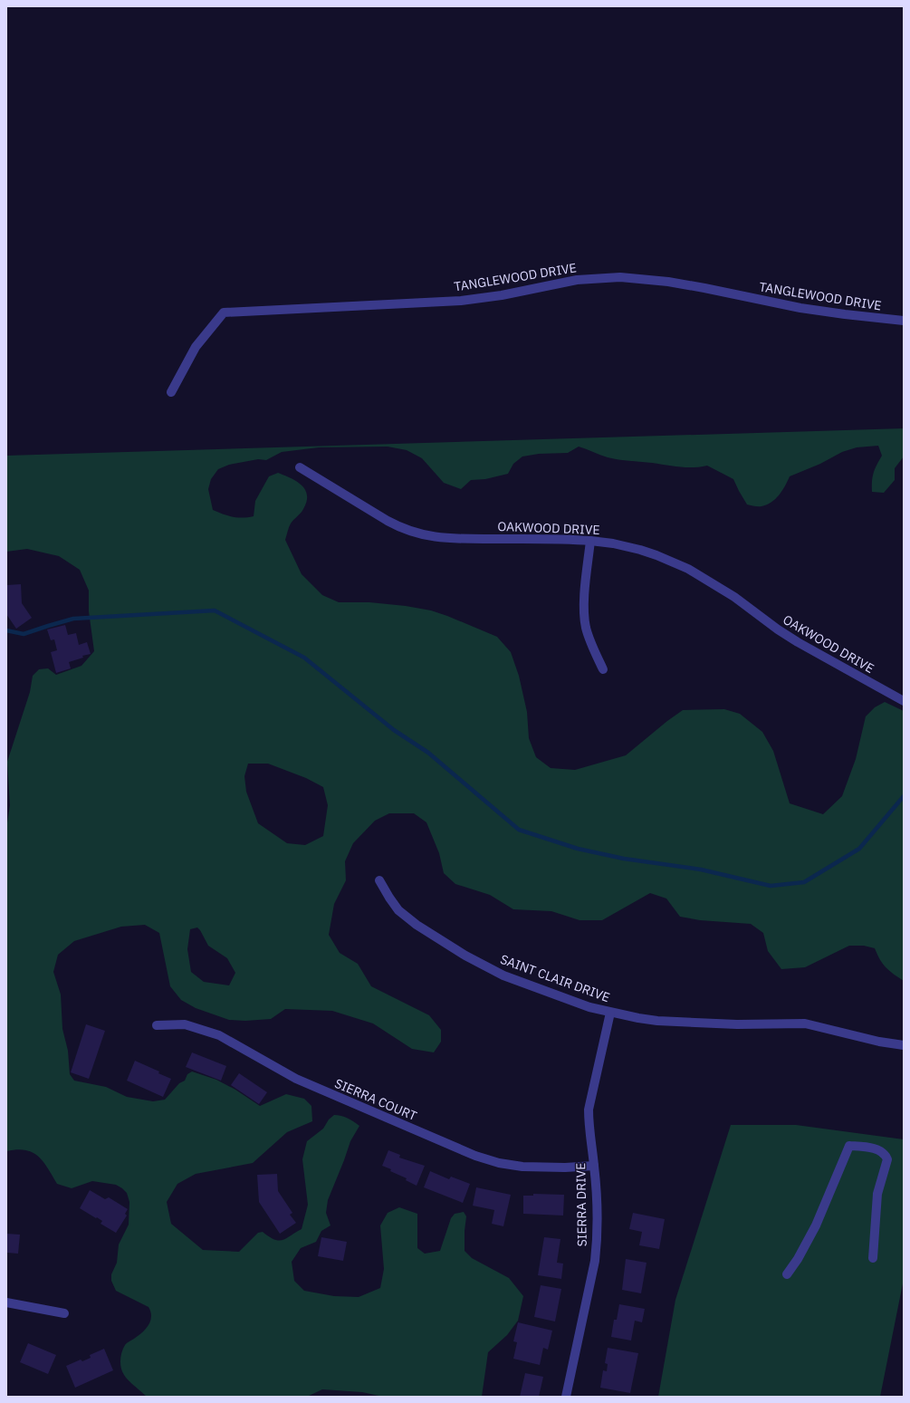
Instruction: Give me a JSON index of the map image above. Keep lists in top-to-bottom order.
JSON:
{
  "streets": {
    "street": [
      "TANGLEWOOD DRIVE",
      "OAKWOOD DRIVE",
      "SAINT CLAIR DRIVE",
      "SIERRA COURT",
      "SIERRA DRIVE"
    ]
  },
  "crossings": [
    ["SAINT CLAIR DRIVE", "SIERRA DRIVE"],
    ["SIERRA COURT", "SIERRA DRIVE"]
  ]
}
